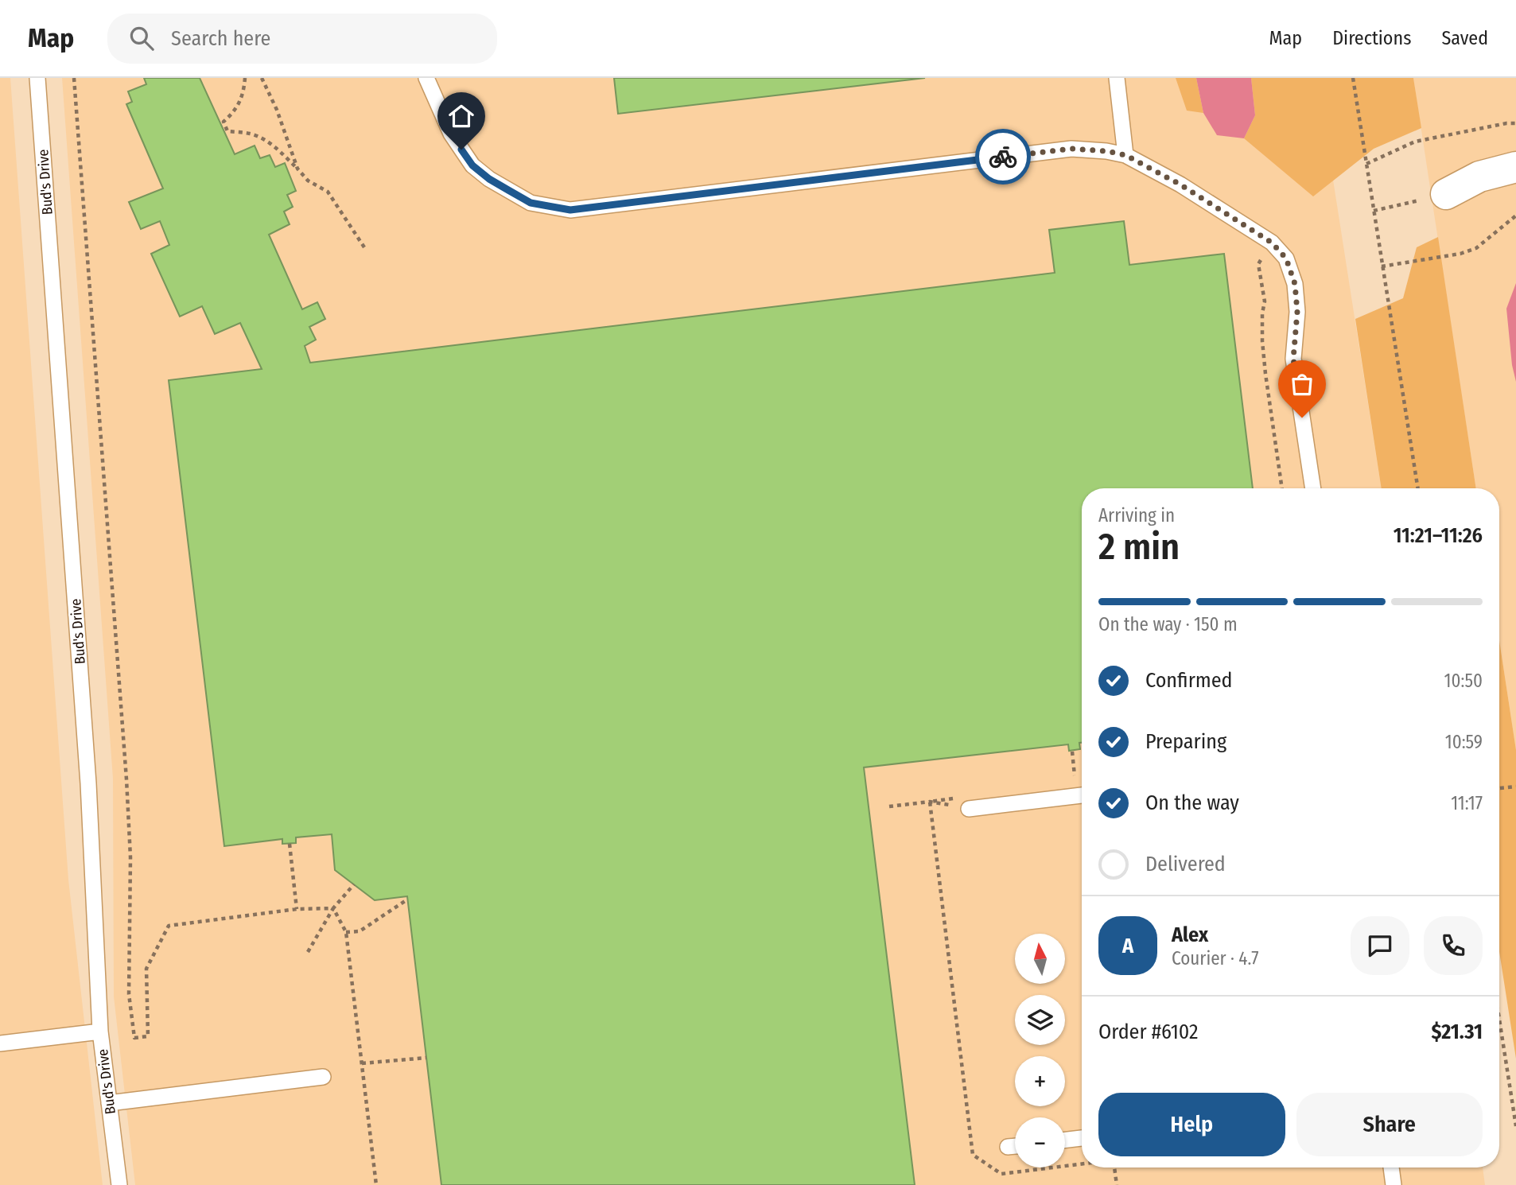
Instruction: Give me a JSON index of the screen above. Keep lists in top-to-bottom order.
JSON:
{
  "streets": {
    "lane": ["Bud's Drive"]
  },
  "north": "top",
  "page": {
    "header": "Map",
    "search": "Search here",
    "nav": ["Map", "Directions", "Saved"],
    "heading": ["2 min", "Arriving in", "11:21–11:26"],
    "panel": [
      "Alex",
      "Courier · 4.7",
      "Order #6102",
      "$21.31"
    ],
    "bar": "On the way · 150 m",
    "list": [
      ["Confirmed", "10:50"],
      ["Preparing", "10:59"],
      ["On the way", "11:17"],
      "Delivered"
    ],
    "round": "A",
    "map_buttons": ["+", "−"],
    "buttons": ["Help", "Share"]
  }
}
